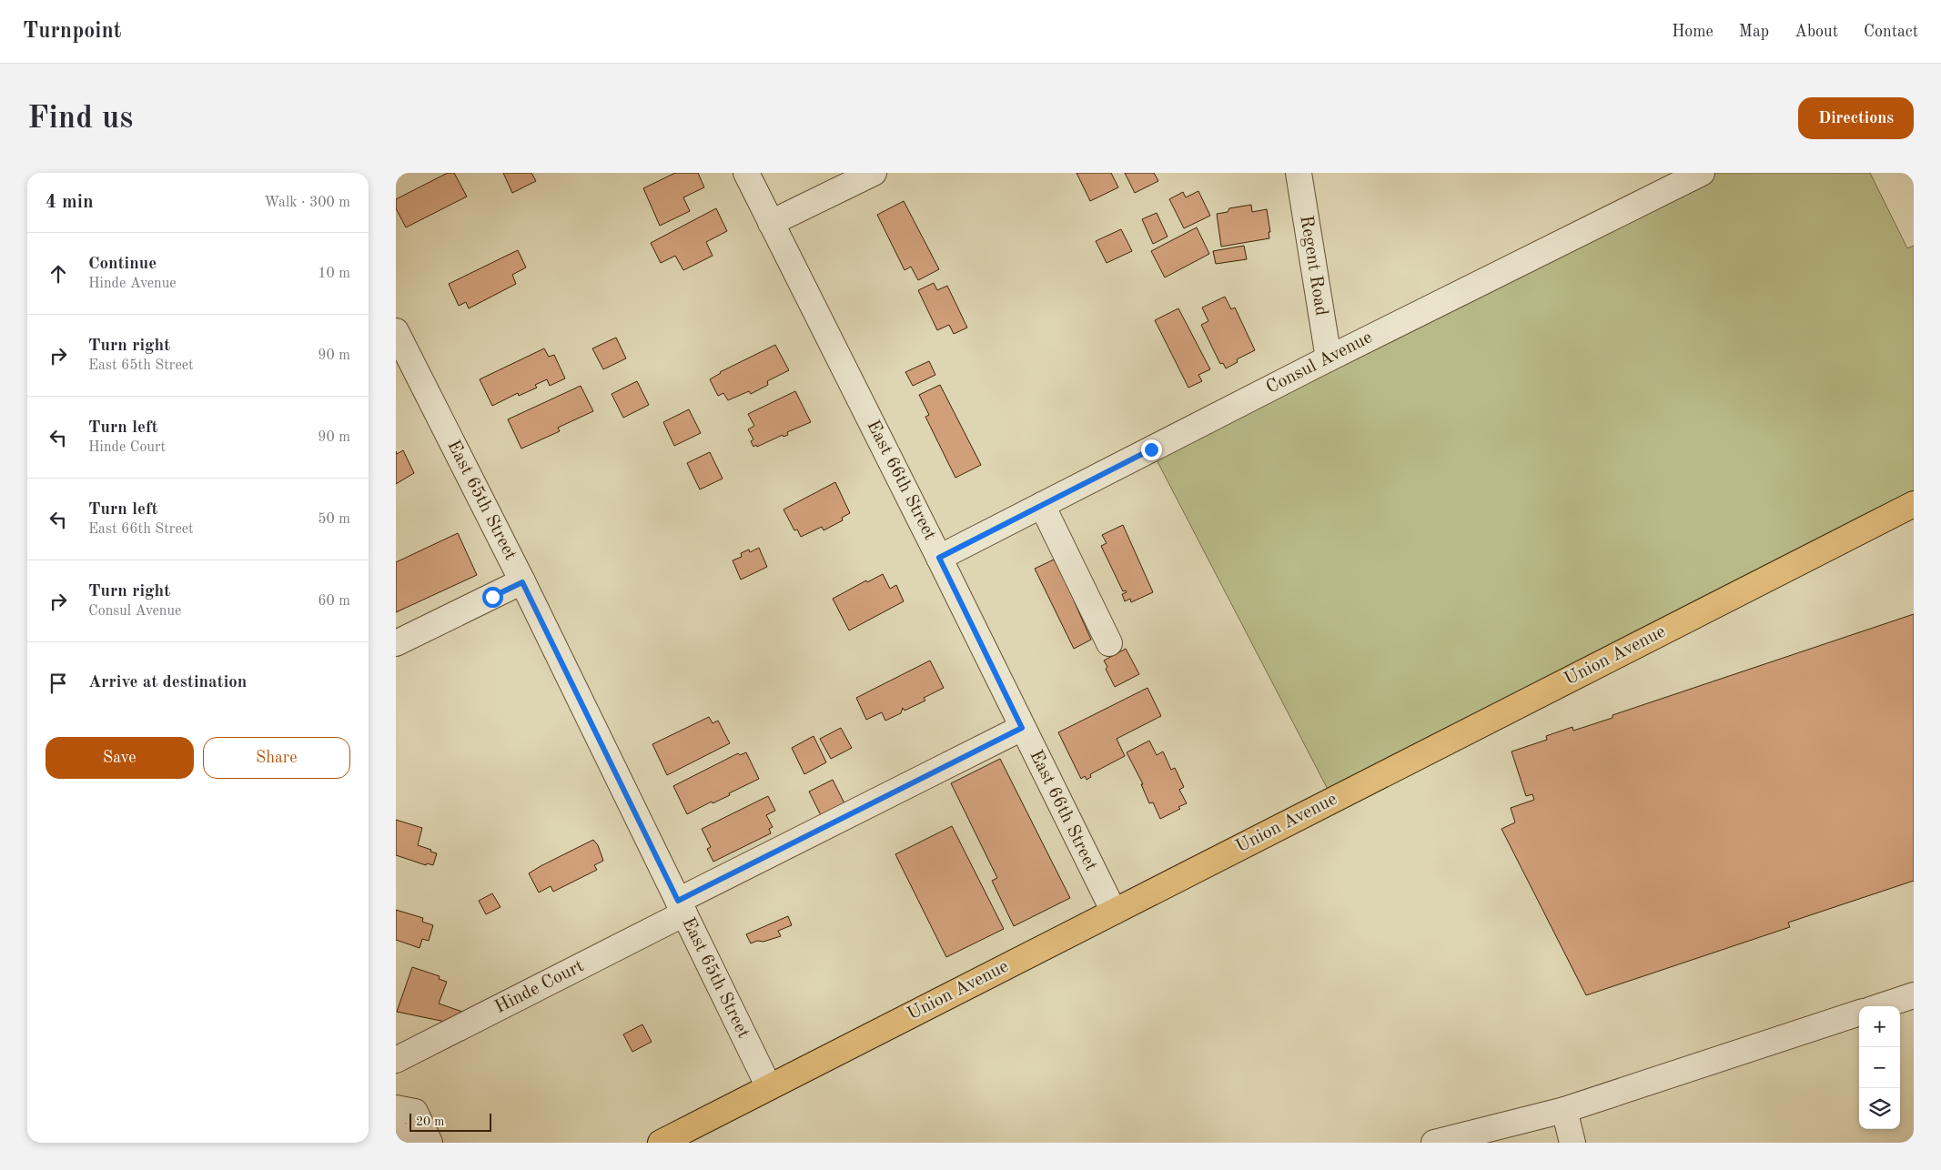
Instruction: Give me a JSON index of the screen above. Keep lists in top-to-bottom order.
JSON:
{
  "streets": {
    "main road": ["Union Avenue"],
    "street": [
      "Regent Road",
      "Consul Avenue",
      "East 66th Street",
      "East 65th Street",
      "Hinde Court"
    ]
  },
  "crossings": [
    ["Regent Road", "Consul Avenue"],
    ["Consul Avenue", "East 66th Street"],
    ["East 66th Street", "Union Avenue"],
    ["East 66th Street", "Hinde Court"],
    ["East 65th Street", "Union Avenue"],
    ["East 65th Street", "Hinde Court"]
  ],
  "scale_bar": "20 m",
  "page": {
    "header": "Turnpoint",
    "nav": [
      "Home",
      "Map",
      "About",
      "Contact"
    ],
    "buttons": [
      "Directions",
      ["Save", "Share"]
    ],
    "title": "Find us",
    "heading": ["4 min", "Walk · 300 m"],
    "list": [
      ["Continue", "Hinde Avenue", "10 m"],
      ["Turn right", "East 65th Street", "90 m"],
      ["Turn left", "Hinde Court", "90 m"],
      ["Turn left", "East 66th Street", "50 m"],
      ["Turn right", "Consul Avenue", "60 m"],
      "Arrive at destination"
    ],
    "map_buttons": ["+", "−"],
    "scale": "20 m"
  }
}
